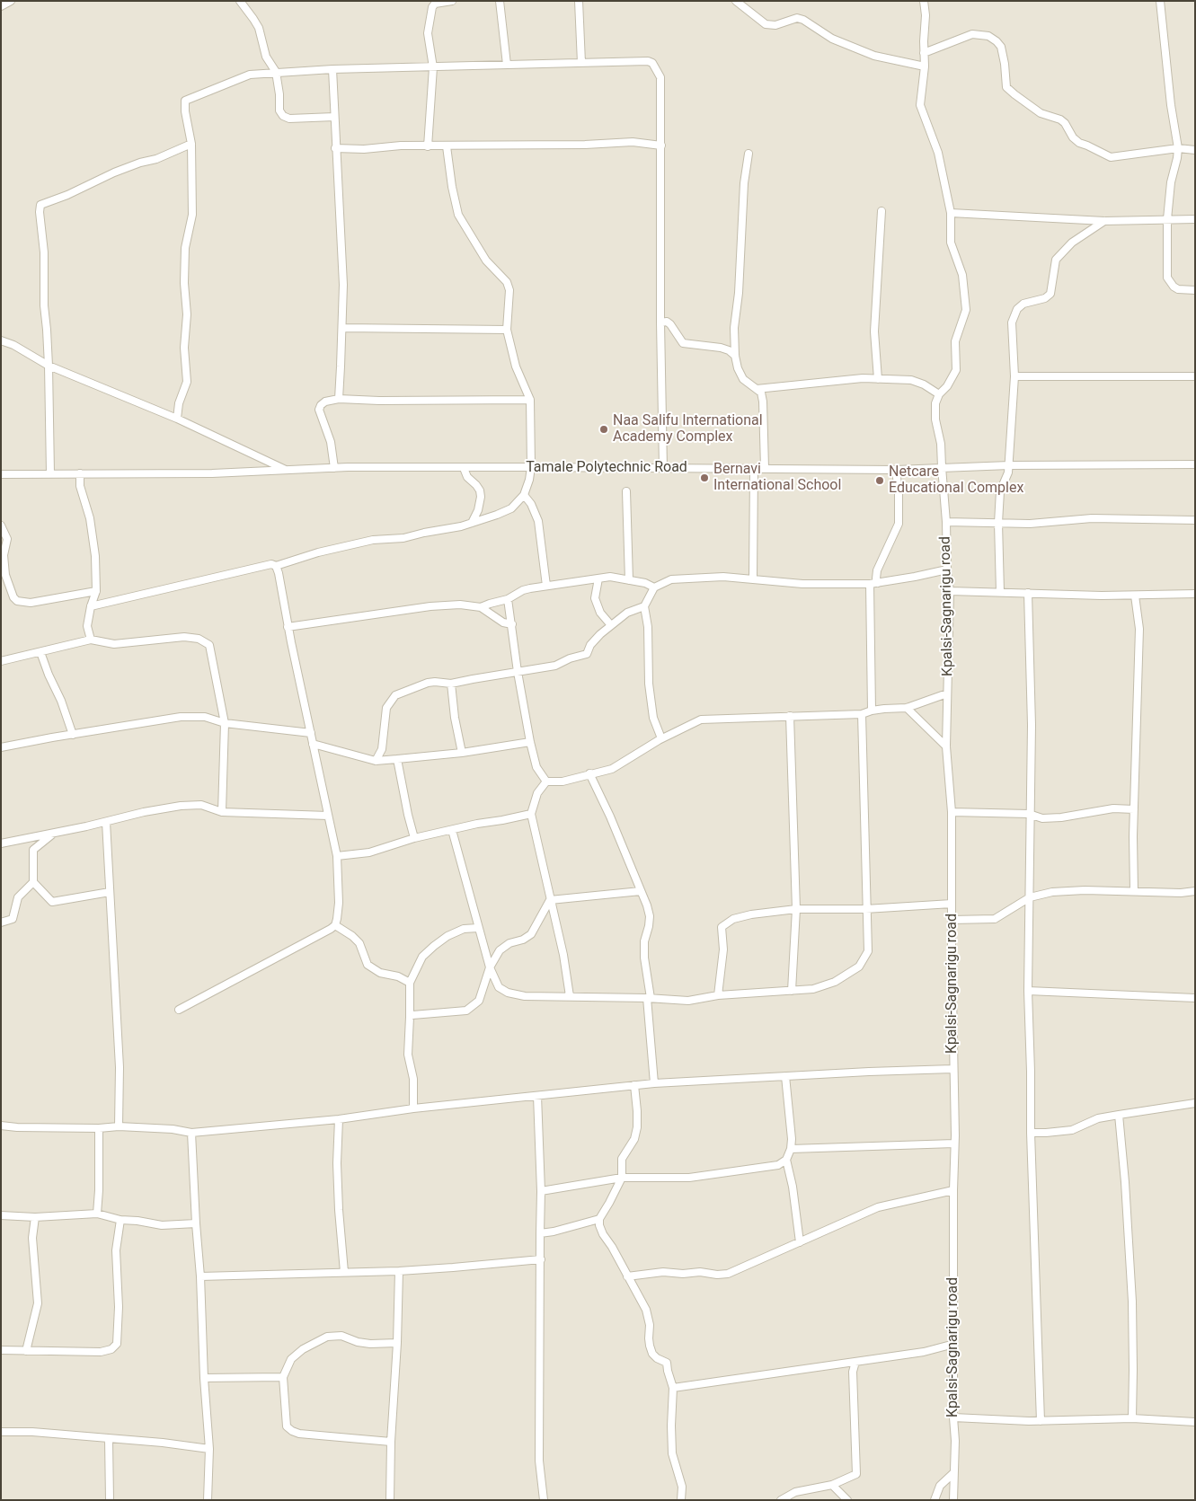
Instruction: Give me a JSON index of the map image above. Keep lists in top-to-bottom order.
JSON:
{
  "streets": {
    "street": ["Tamale Polytechnic Road", "Kpalsi-Sagnarigu road"]
  },
  "crossings": [
    ["Tamale Polytechnic Road", "Kpalsi-Sagnarigu road"]
  ],
  "places": ["Naa Salifu International Academy Complex", "Bernavi International School", "Netcare Educational Complex"]
}
